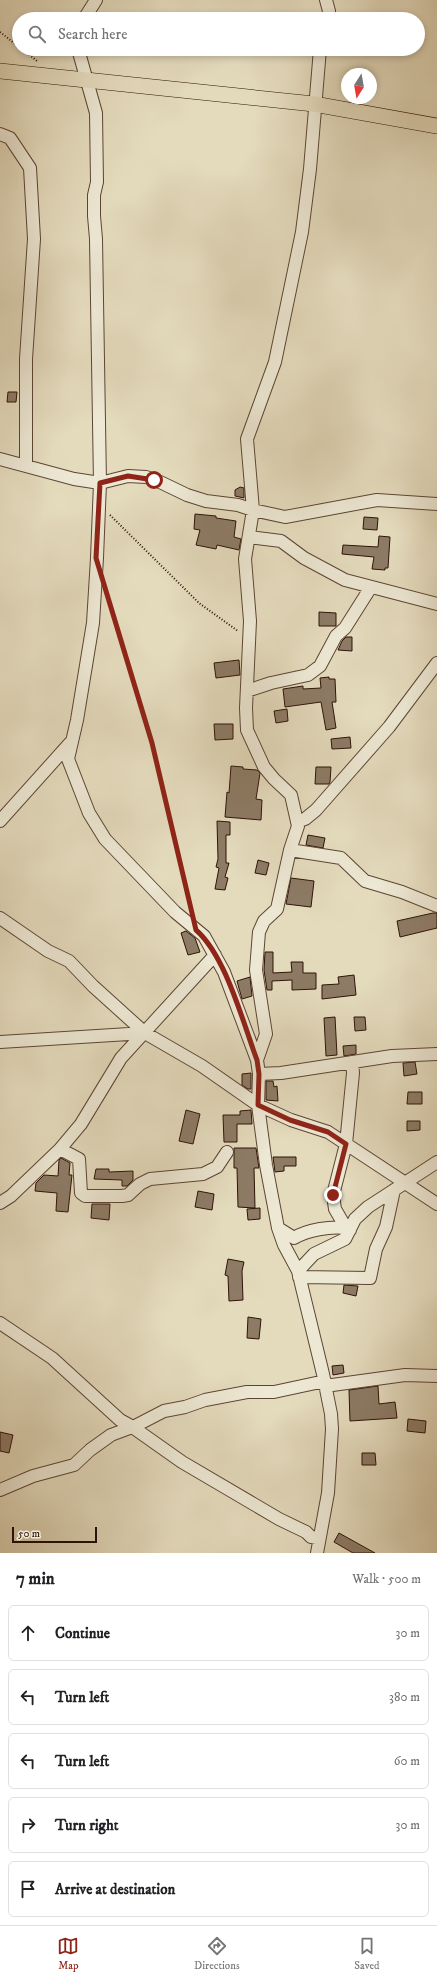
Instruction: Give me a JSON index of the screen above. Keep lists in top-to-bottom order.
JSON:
{
  "scale_bar": "50 m",
  "north": "bottom",
  "page": {
    "search": "Search here",
    "scale": "50 m",
    "heading": ["7 min", "Walk · 500 m"],
    "list": [
      ["Continue", "30 m"],
      ["Turn left", "380 m"],
      ["Turn left", "60 m"],
      ["Turn right", "30 m"],
      "Arrive at destination"
    ],
    "nav": ["Map", "Directions", "Saved"]
  }
}
